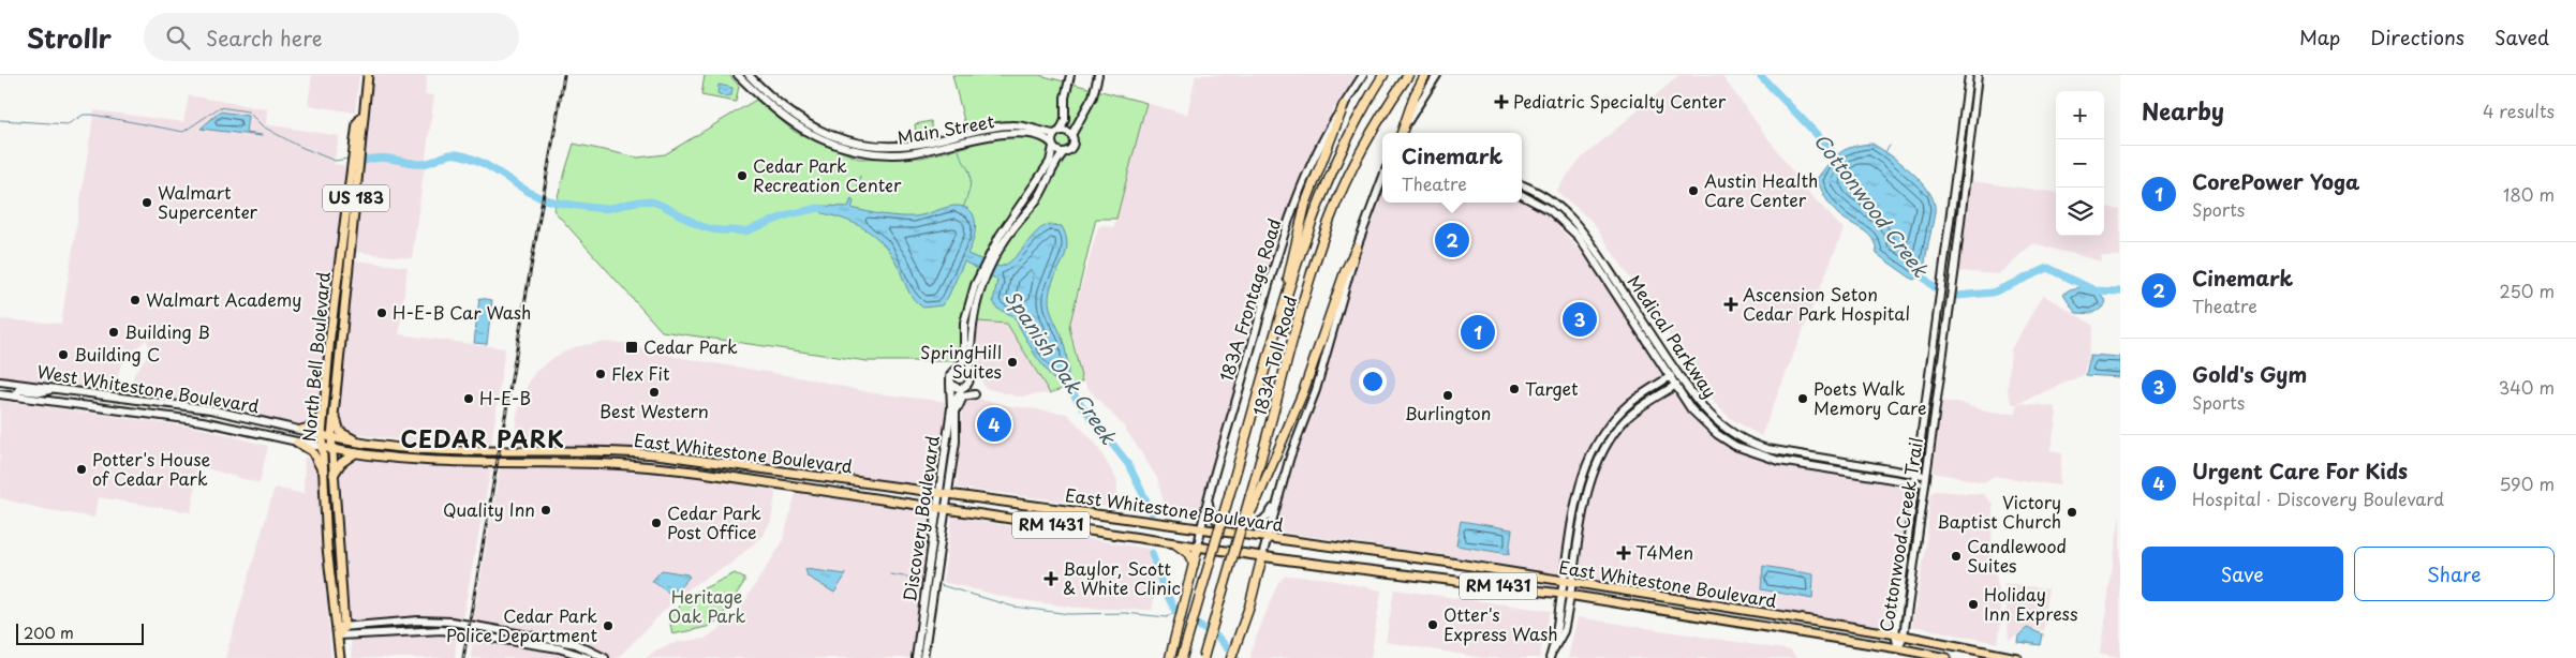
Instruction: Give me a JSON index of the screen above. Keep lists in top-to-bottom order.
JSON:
{
  "streets": {
    "highway": ["183A Toll Road"],
    "main road": [
      "US 183",
      "North Bell Boulevard",
      "East Whitestone Boulevard",
      "RM 1431"
    ],
    "street": [
      "Main Street",
      "183A Frontage Road",
      "Medical Parkway",
      "West Whitestone Boulevard",
      "Discovery Boulevard",
      "Cottonwood Creek Trail"
    ]
  },
  "crossings": [
    ["183A Frontage Road", "East Whitestone Boulevard"],
    ["Medical Parkway", "Cottonwood Creek Trail"],
    ["North Bell Boulevard", "West Whitestone Boulevard"],
    ["North Bell Boulevard", "East Whitestone Boulevard"],
    ["West Whitestone Boulevard", "East Whitestone Boulevard"],
    ["East Whitestone Boulevard", "Discovery Boulevard"],
    ["East Whitestone Boulevard", "Cottonwood Creek Trail"]
  ],
  "districts": ["CEDAR PARK"],
  "water": ["Cottonwood Creek", "Spanish Oak Creek"],
  "parks": ["Heritage Oak Park"],
  "places": {
    "health": [
      "Pediatric Specialty Center",
      "Ascension Seton Cedar Park Hospital",
      "T4Men",
      "Baylor, Scott & White Clinic"
    ],
    "other": [
      "Cedar Park Recreation Center",
      "Austin Health Care Center",
      "Walmart Supercenter",
      "Walmart Academy",
      "H-E-B Car Wash",
      "Building B",
      "Building C",
      "SpringHill Suites",
      "Flex Fit",
      "Target",
      "Best Western",
      "Burlington",
      "H-E-B",
      "Poets Walk Memory Care",
      "Potter's House of Cedar Park",
      "Quality Inn",
      "Victory Baptist Church",
      "Cedar Park Post Office",
      "Candlewood Suites",
      "Holiday Inn Express",
      "Otter's Express Wash",
      "Cedar Park Police Department"
    ],
    "transit": ["Cedar Park"]
  },
  "scale_bar": "200 m",
  "page": {
    "header": "Strollr",
    "search": "Search here",
    "nav": ["Map", "Directions", "Saved"],
    "heading": ["Nearby", "4 results"],
    "map_buttons": ["+", "−"],
    "popup": ["Cinemark", "Theatre"],
    "list": [
      {
        "mark": "1",
        "name": "CorePower Yoga",
        "note": "Sports",
        "value": "180 m"
      },
      {
        "mark": "2",
        "name": "Cinemark",
        "note": "Theatre",
        "value": "250 m"
      },
      {
        "mark": "3",
        "name": "Gold's Gym",
        "note": "Sports",
        "value": "340 m"
      },
      {
        "mark": "4",
        "name": "Urgent Care For Kids",
        "note": "Hospital · Discovery Boulevard",
        "value": "590 m"
      }
    ],
    "pins": [
      "2",
      "3",
      "1",
      "4"
    ],
    "buttons": ["Save", "Share"],
    "scale": "200 m"
  }
}
